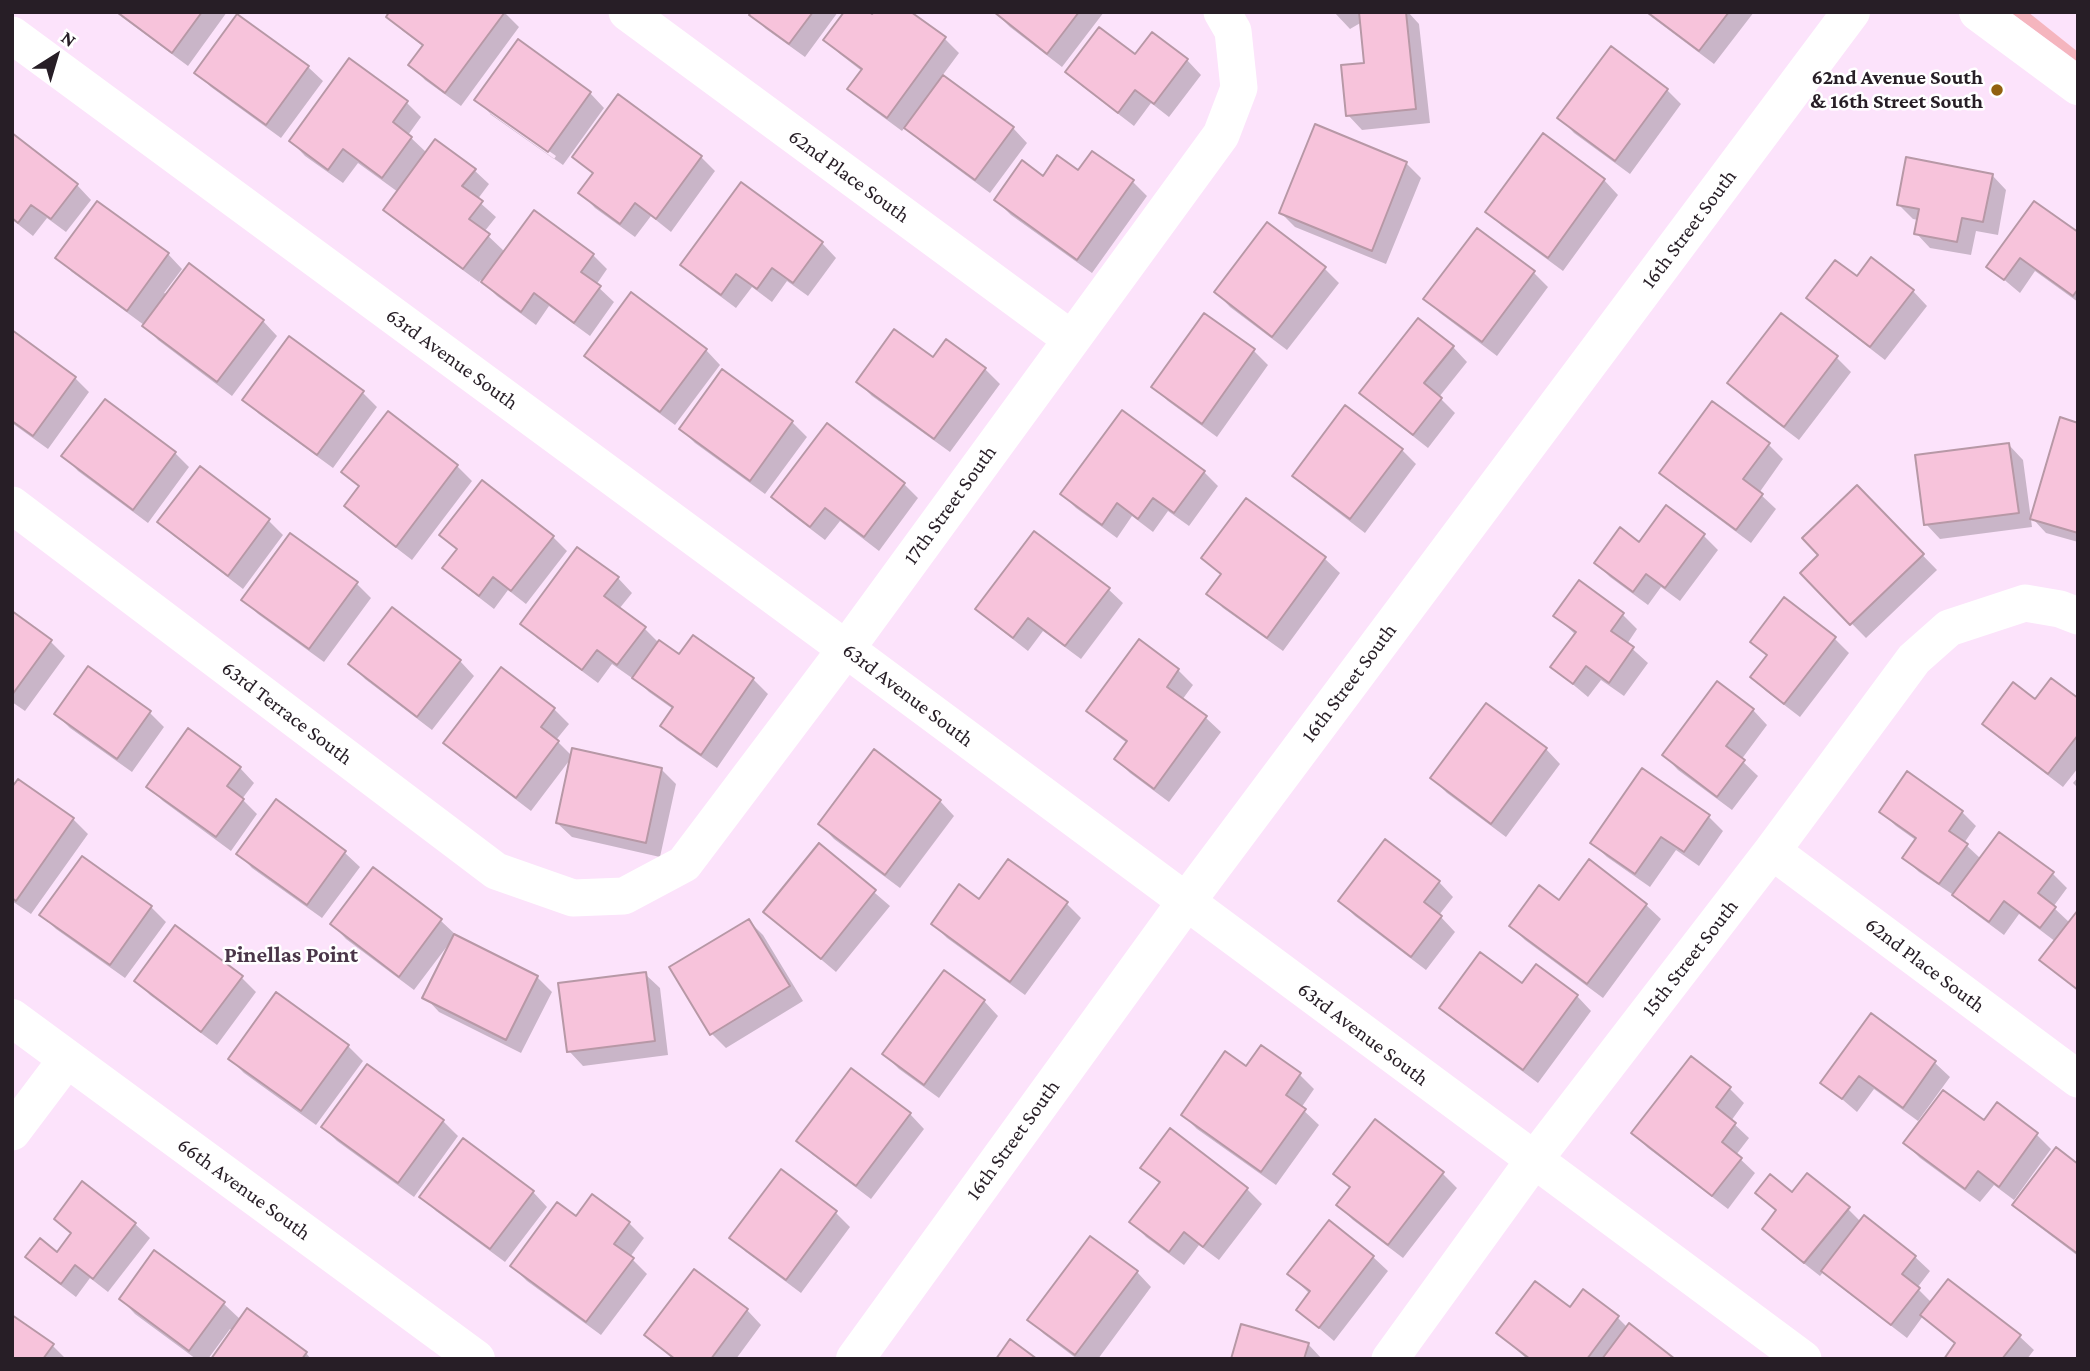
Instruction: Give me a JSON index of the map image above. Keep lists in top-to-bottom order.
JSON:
{
  "streets": {
    "street": [
      "62nd Place South",
      "16th Street South",
      "63rd Avenue South",
      "17th Street South",
      "63rd Terrace South",
      "15th Street South",
      "66th Avenue South"
    ]
  },
  "crossings": [
    ["62nd Place South", "17th Street South"],
    ["62nd Place South", "15th Street South"],
    ["16th Street South", "63rd Avenue South"],
    ["63rd Avenue South", "17th Street South"],
    ["63rd Avenue South", "15th Street South"],
    ["17th Street South", "63rd Terrace South"]
  ],
  "districts": ["Pinellas Point"],
  "places": ["62nd Avenue South & 16th Street South"],
  "north": "top right"
}
